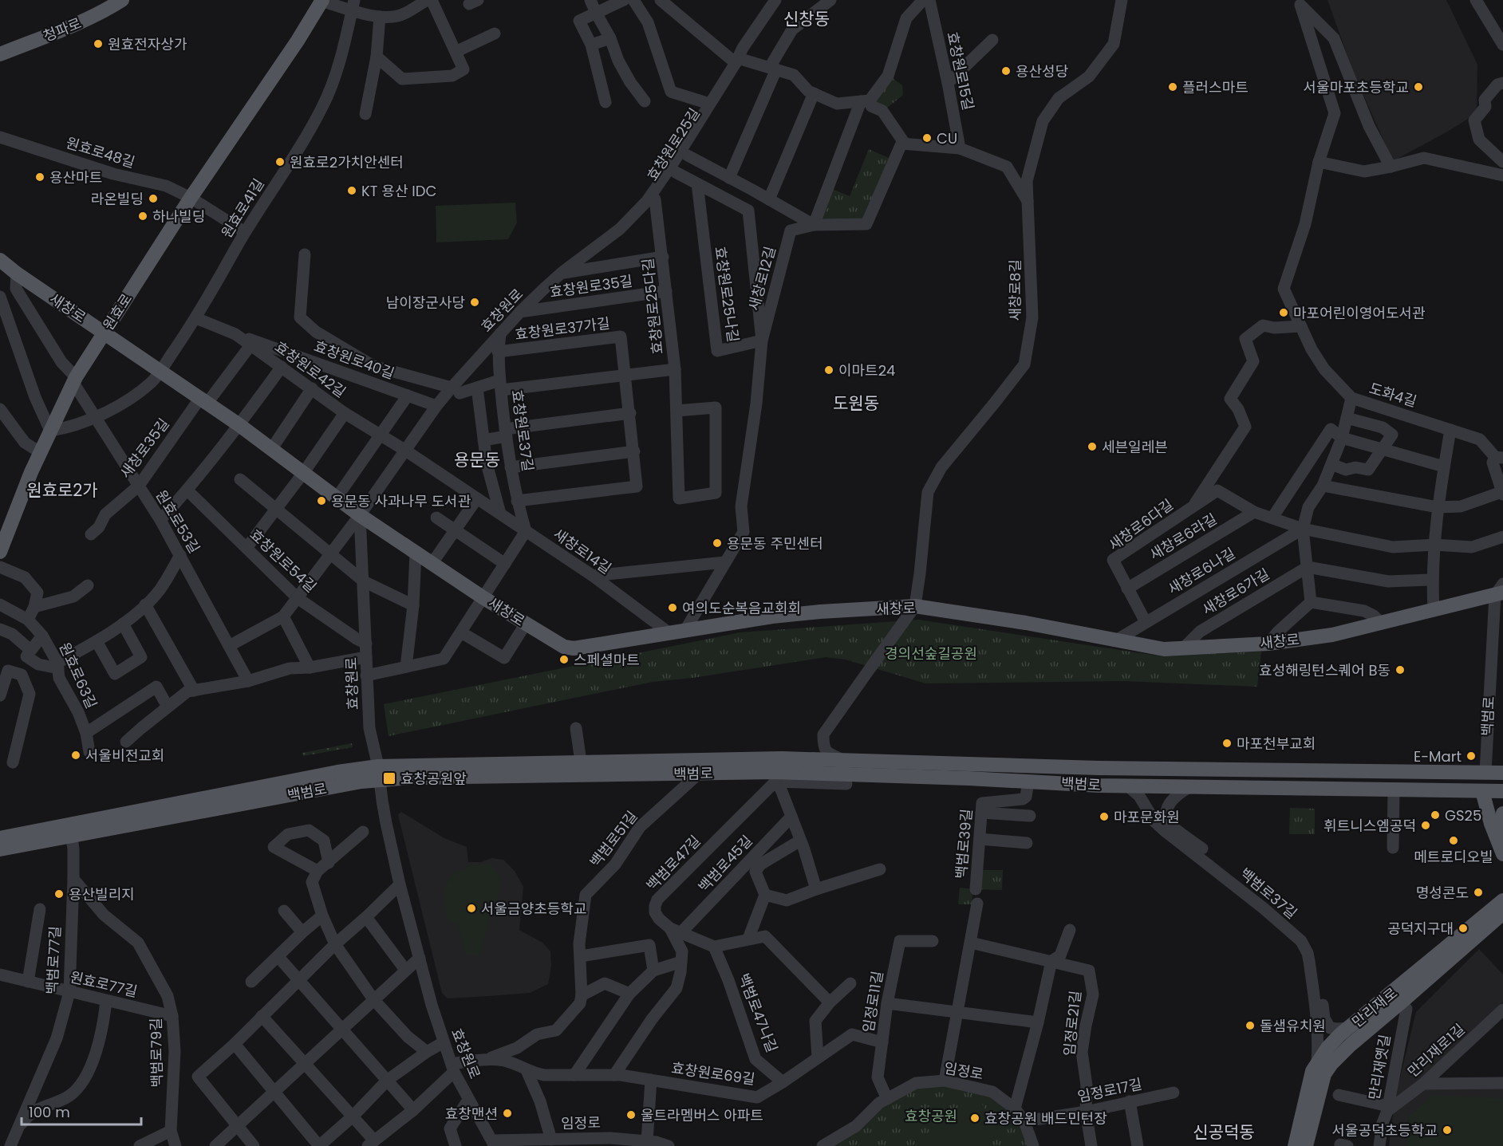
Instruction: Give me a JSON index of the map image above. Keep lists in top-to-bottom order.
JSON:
{
  "streets": {
    "main road": [
      "청파로",
      "새창로",
      "원효로",
      "백범로",
      "만리재로"
    ],
    "street": [
      "효창원로15길",
      "효창원로25길",
      "원효로48길",
      "원효로41길",
      "새창로12길",
      "효창원로35길",
      "새창로8길",
      "효창원로25나길",
      "효창원로25다길",
      "효창원로",
      "효창원로37가길",
      "효창원로40길",
      "효창원로42길",
      "도화4길",
      "효창원로37길",
      "새창로35길",
      "원효로53길",
      "새창로6다길",
      "새창로6라길",
      "새창로14길",
      "효창원로54길",
      "새창로6나길",
      "새창로6가길",
      "원효로63길",
      "백범로51길",
      "백범로39길",
      "백범로47길",
      "백범로45길",
      "백범로37길",
      "백범로77길",
      "원효로77길",
      "임정로11길",
      "백범로47나길",
      "임정로21길",
      "만리재로1길",
      "백범로79길",
      "만리재옛길",
      "임정로",
      "효창원로69길",
      "임정로17길"
    ]
  },
  "crossings": [
    ["효창원로25길", "효창원로25나길"],
    ["효창원로25길", "효창원로25다길"],
    ["효창원로25길", "효창원로"],
    ["원효로48길", "원효로"],
    ["원효로41길", "새창로"],
    ["원효로41길", "효창원로42길"],
    ["새창로12길", "효창원로25나길"],
    ["새창로12길", "새창로"],
    ["효창원로35길", "효창원로25다길"],
    ["효창원로35길", "효창원로"],
    ["새창로8길", "새창로"],
    ["새창로", "효창원로"],
    ["새창로", "원효로"],
    ["새창로", "새창로35길"],
    ["새창로", "원효로53길"],
    ["새창로", "새창로14길"],
    ["새창로", "새창로6나길"],
    ["새창로", "새창로6가길"],
    ["새창로", "백범로"],
    ["효창원로", "효창원로40길"],
    ["효창원로", "효창원로42길"],
    ["효창원로", "효창원로37길"],
    ["효창원로", "새창로14길"],
    ["효창원로", "효창원로54길"],
    ["효창원로", "백범로"],
    ["효창원로", "임정로"],
    ["효창원로", "효창원로69길"],
    ["원효로", "원효로53길"],
    ["효창원로37가길", "효창원로37길"],
    ["효창원로40길", "효창원로42길"],
    ["효창원로42길", "새창로14길"],
    ["도화4길", "새창로6다길"],
    ["효창원로37길", "새창로14길"],
    ["새창로35길", "원효로53길"],
    ["새창로6다길", "새창로6라길"],
    ["새창로6다길", "새창로6나길"],
    ["백범로", "백범로51길"],
    ["백범로", "백범로39길"],
    ["백범로", "백범로47길"],
    ["백범로", "백범로37길"],
    ["백범로", "백범로77길"],
    ["백범로47길", "백범로45길"],
    ["백범로47길", "효창원로69길"],
    ["백범로37길", "만리재로"],
    ["백범로77길", "원효로77길"],
    ["백범로77길", "백범로79길"],
    ["원효로77길", "백범로79길"],
    ["임정로11길", "임정로"],
    ["임정로11길", "효창원로69길"],
    ["만리재로", "만리재옛길"],
    ["백범로47나길", "효창원로69길"],
    ["임정로21길", "임정로17길"],
    ["만리재로1길", "만리재옛길"],
    ["임정로", "효창원로69길"],
    ["임정로", "임정로17길"]
  ],
  "districts": [
    "신창동",
    "도원동",
    "용문동",
    "원효로2가",
    "신공덕동"
  ],
  "parks": ["경의선숲길공원", "효창공원"],
  "places": {
    "other": [
      "원효전자상가",
      "용산성당",
      "플러스마트",
      "서울마포초등학교",
      "CU",
      "원효로2가치안센터",
      "용산마트",
      "KT 용산 IDC",
      "라온빌딩",
      "하나빌딩",
      "남이장군사당",
      "마포어린이영어도서관",
      "이마트24",
      "세븐일레븐",
      "용문동 사과나무 도서관",
      "용문동 주민센터",
      "여의도순복음교회회",
      "스페셜마트",
      "효성해링턴스퀘어 B동",
      "마포천부교회",
      "서울비전교회",
      "E-Mart",
      "GS25",
      "마포문화원",
      "휘트니스엠공덕",
      "메트로디오빌",
      "명성콘도",
      "용산빌리지",
      "서울금양초등학교",
      "공덕지구대",
      "돌샘유치원",
      "효창맨션",
      "울트라멤버스 아파트",
      "효창공원 배드민턴장",
      "서울공덕초등학교"
    ],
    "transit": ["효창공원앞"]
  },
  "scale_bar": "100 m"
}
